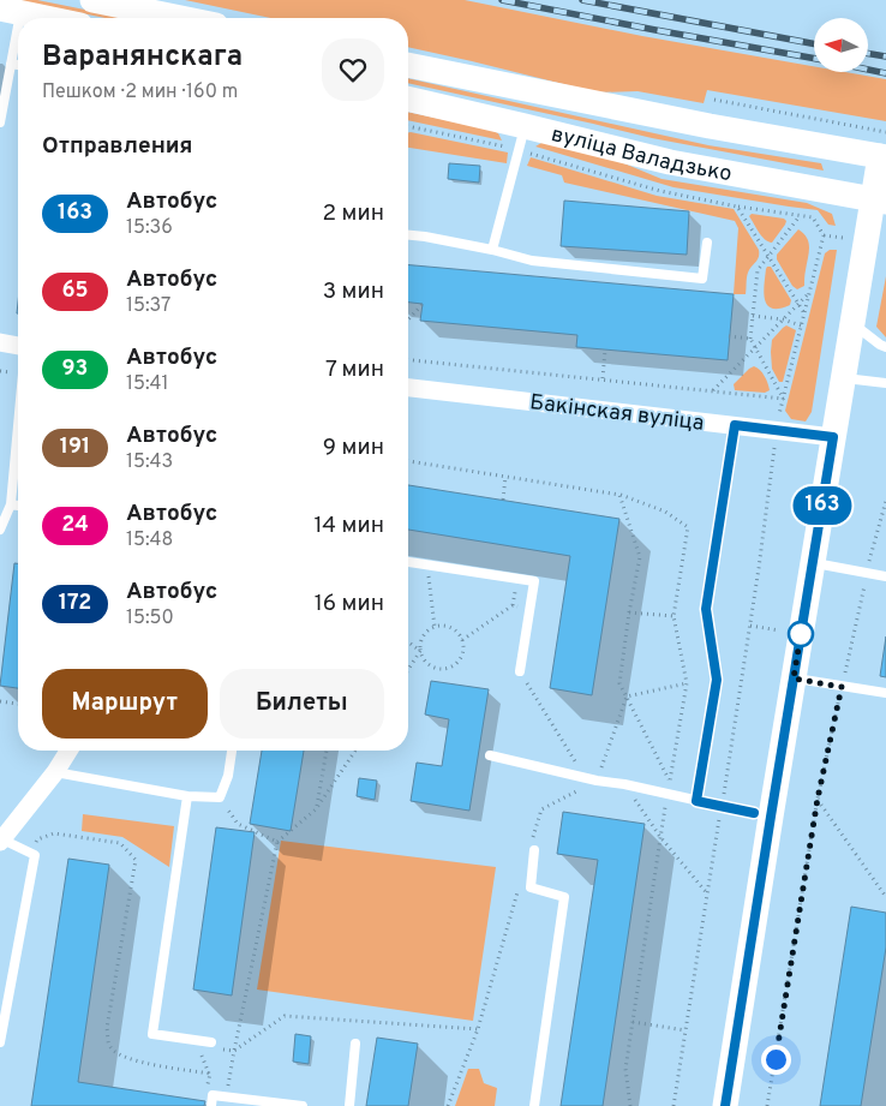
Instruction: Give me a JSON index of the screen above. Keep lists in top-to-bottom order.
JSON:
{
  "streets": {
    "main road": ["вуліца Валадзько"],
    "street": ["Бакінская вуліца"]
  },
  "lines": ["bus line 163"],
  "north": "left",
  "page": {
    "on_map": "163",
    "heading": [
      ["Варанянскага", "Пешком · 2 мин · 160 m"],
      "Отправления"
    ],
    "list": [
      {
        "mark": "163",
        "name": "Автобус",
        "note": "15:36",
        "value": "2 мин"
      },
      {
        "mark": "65",
        "name": "Автобус",
        "note": "15:37",
        "value": "3 мин"
      },
      {
        "mark": "93",
        "name": "Автобус",
        "note": "15:41",
        "value": "7 мин"
      },
      {
        "mark": "191",
        "name": "Автобус",
        "note": "15:43",
        "value": "9 мин"
      },
      {
        "mark": "24",
        "name": "Автобус",
        "note": "15:48",
        "value": "14 мин"
      },
      {
        "mark": "172",
        "name": "Автобус",
        "note": "15:50",
        "value": "16 мин"
      }
    ],
    "buttons": ["Маршрут", "Билеты"]
  }
}
